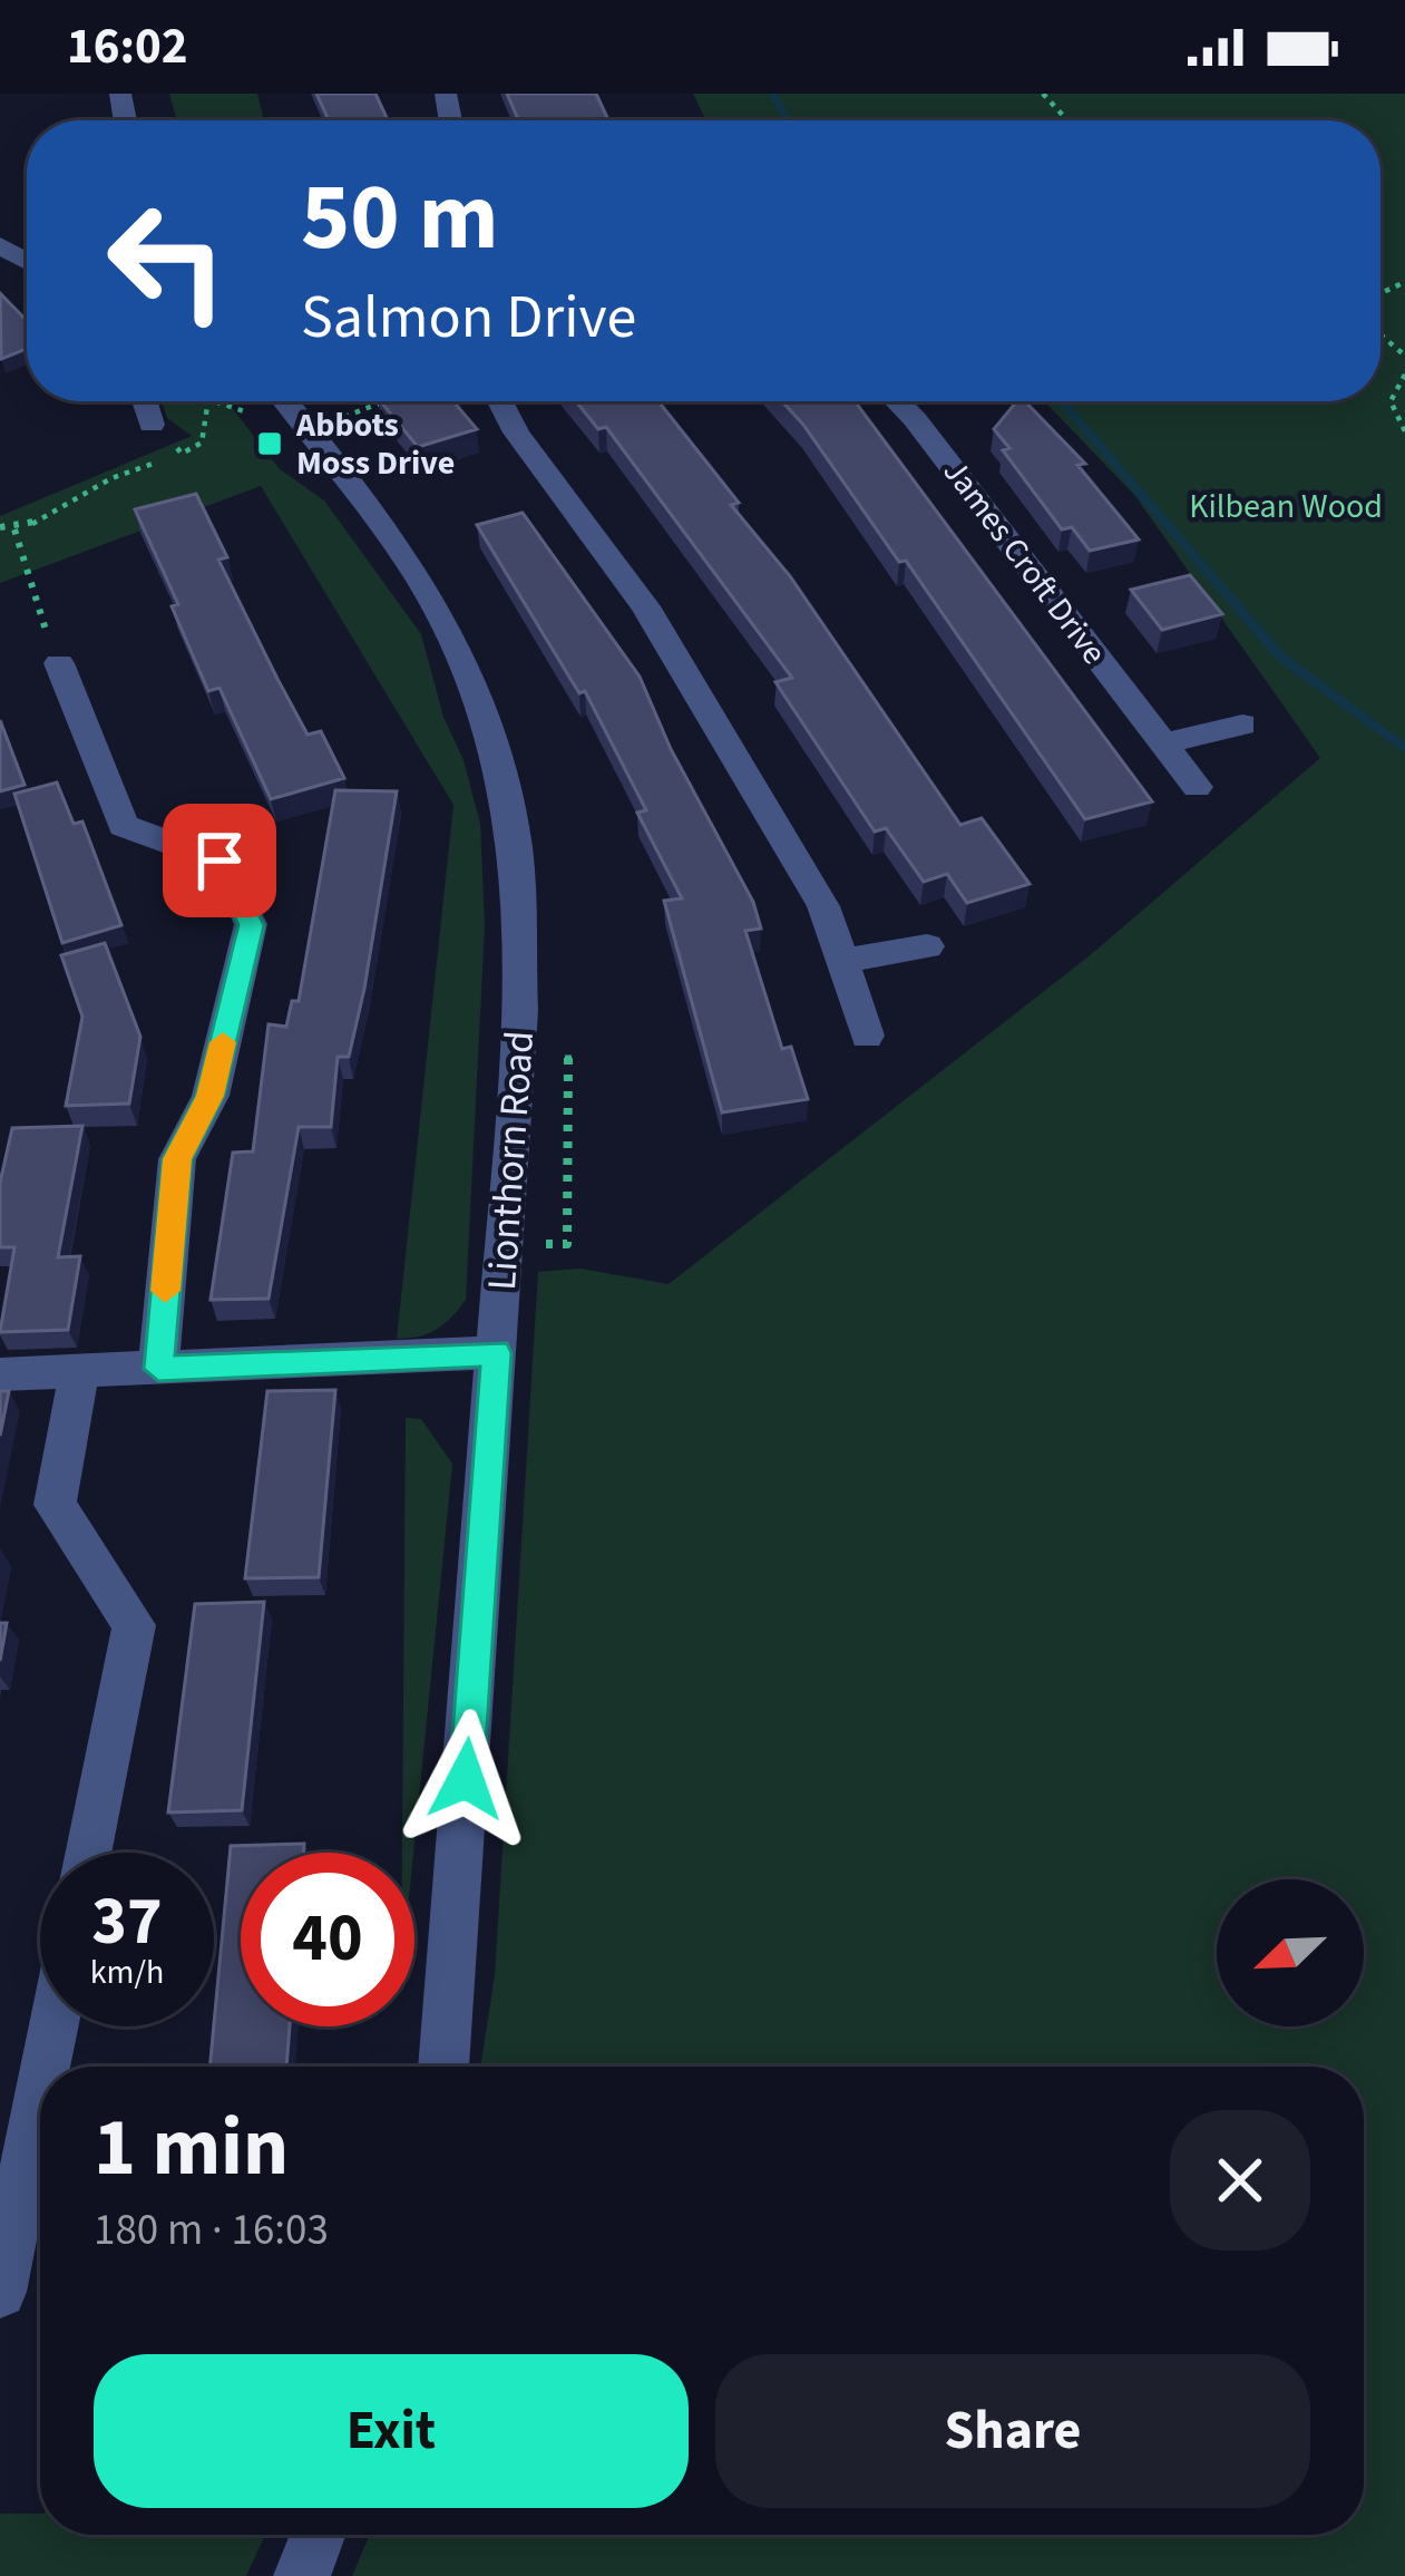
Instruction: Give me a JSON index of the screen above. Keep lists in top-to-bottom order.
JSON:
{
  "streets": {
    "street": ["James Croft Drive", "Lionthorn Road"]
  },
  "parks": ["Kilbean Wood"],
  "places": {
    "transit": ["Abbots Moss Drive"]
  },
  "north": "bottom left",
  "page": {
    "status": "16:02",
    "turn": ["50 m", "Salmon Drive"],
    "speed": "37 km/h",
    "limit": "40",
    "heading": ["1 min", "180 m · 16:03"],
    "buttons": ["Exit", "Share"]
  }
}
